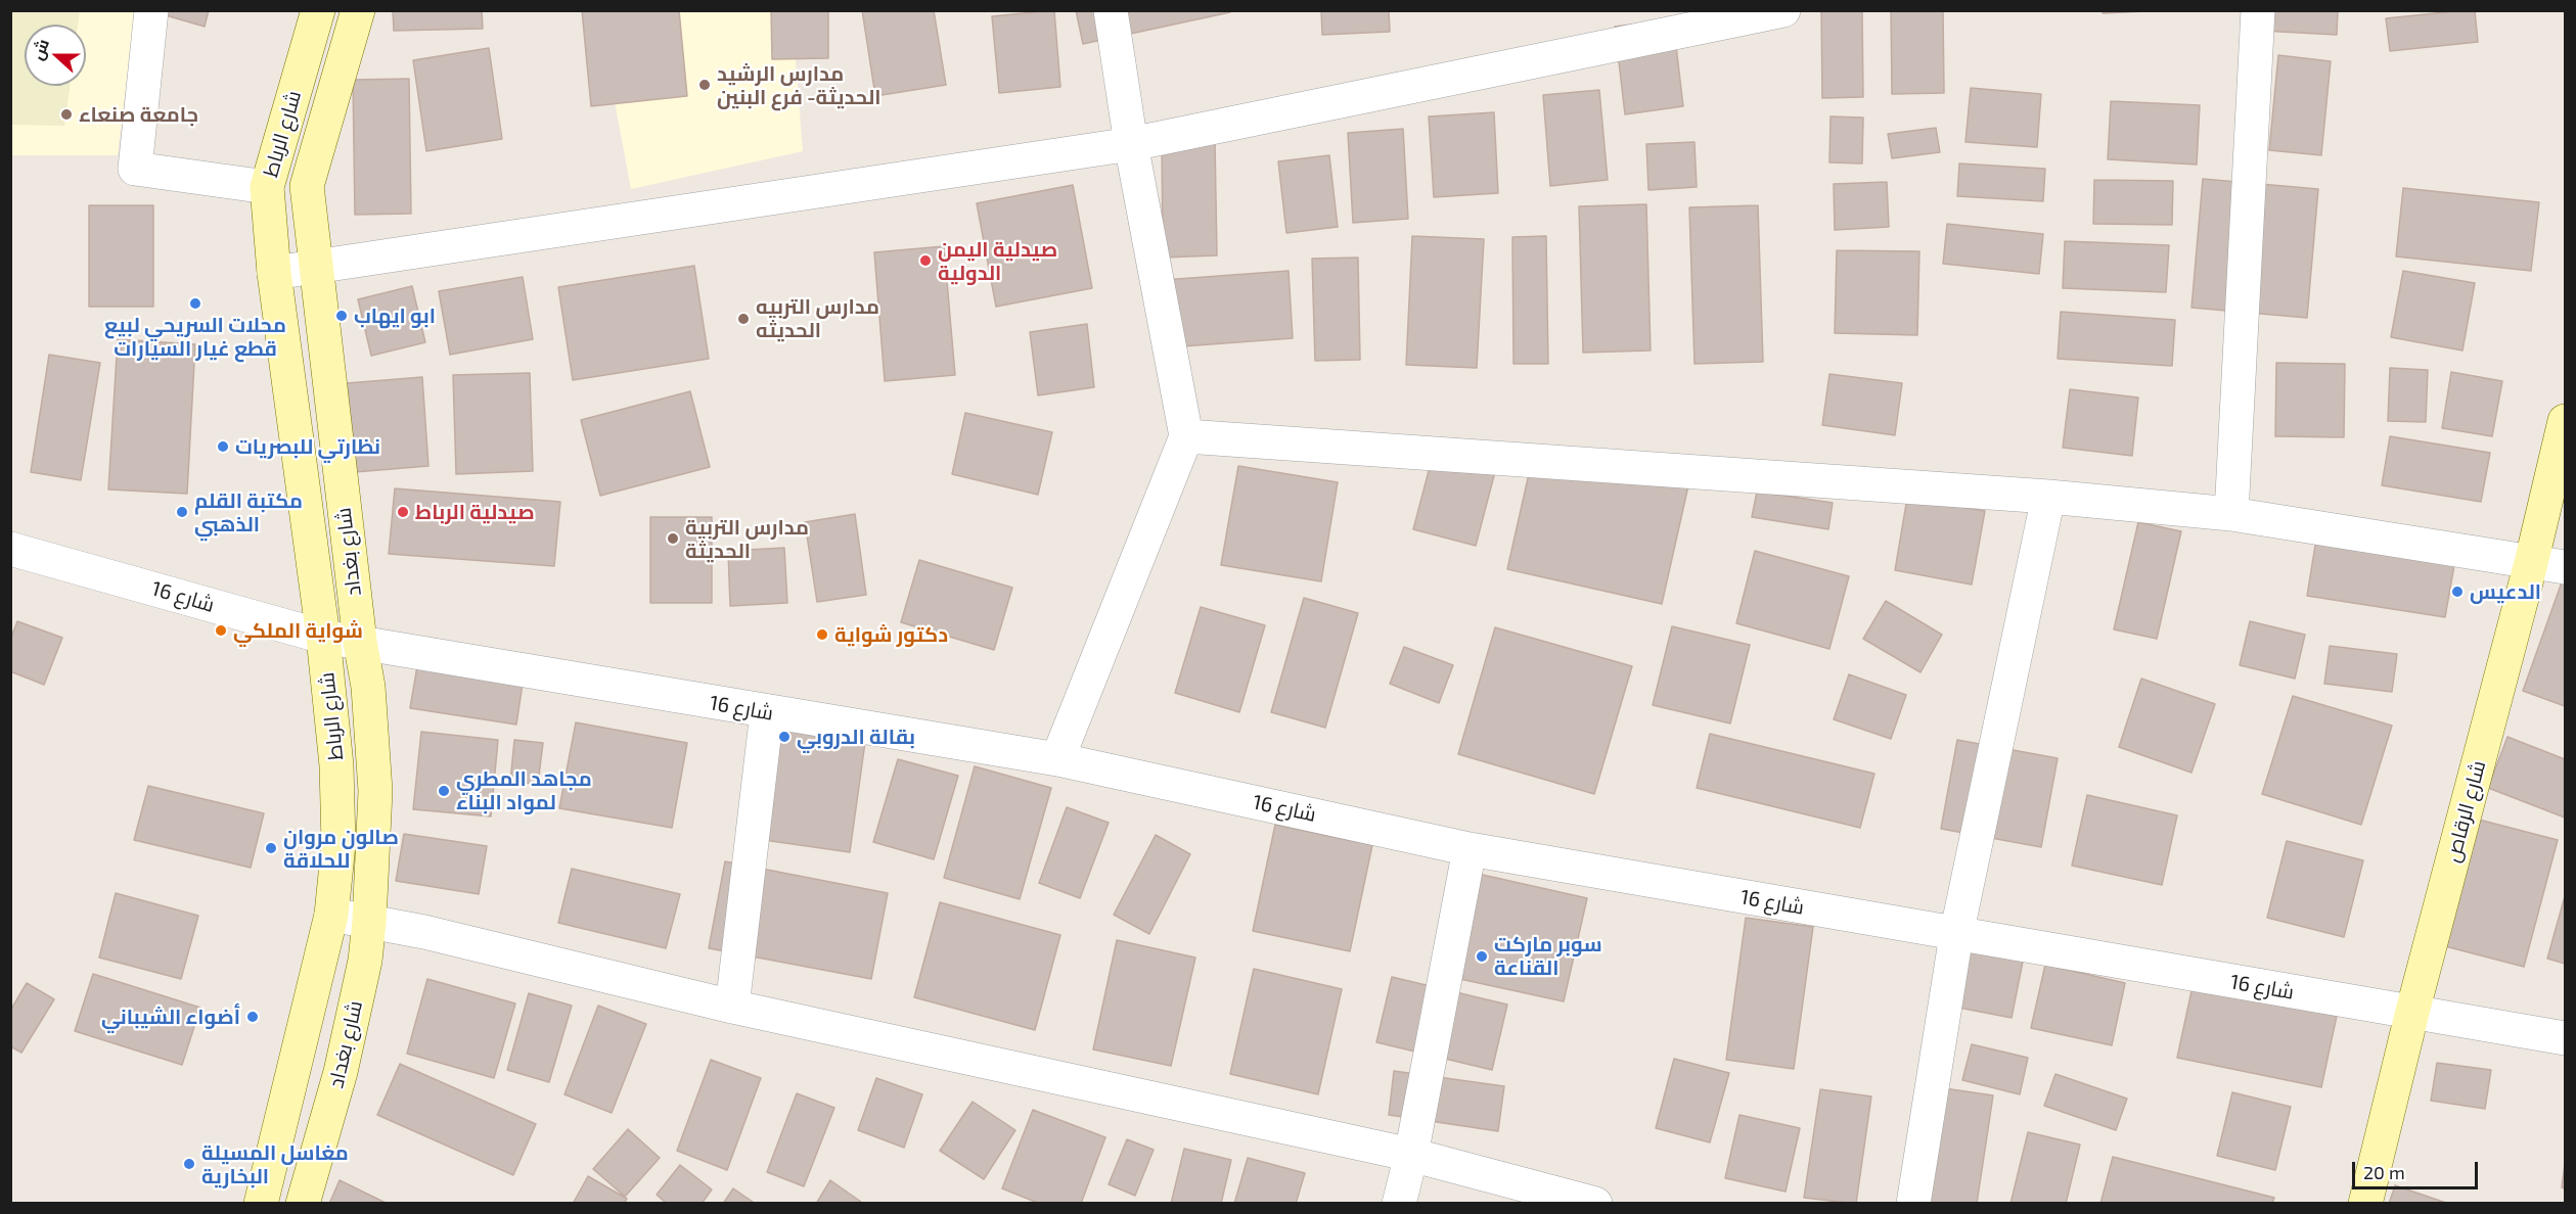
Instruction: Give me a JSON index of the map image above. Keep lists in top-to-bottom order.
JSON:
{
  "streets": {
    "street": [
      "شارع الرباط",
      "شارع بغداد",
      "شارع 16",
      "شارع الرقاص"
    ]
  },
  "crossings": [
    ["شارع الرباط", "شارع 16"],
    ["شارع بغداد", "شارع 16"],
    ["شارع 16", "شارع الرقاص"]
  ],
  "places": [
    "مدارس الرشيد الحديثة- فرع البنين",
    "جامعة صنعاء",
    "صيدلية اليمن الدولية",
    "محلات السريحي لبيع قطع غيار السيارات",
    "ابو ايهاب",
    "مدارس التربيه الحديثه",
    "نظارتي للبصريات",
    "مكتبة القلم الذهبي",
    "صيدلية الرباط",
    "مدارس التربية الحديثة",
    "الدعيس",
    "شواية الملكي",
    "دكتور شواية",
    "بقالة الدروبي",
    "مجاهد المطري لمواد البناء",
    "صالون مروان للحلاقة",
    "سوبر ماركت القناعة",
    "أضواء الشيباني",
    "مغاسل المسيلة البخارية"
  ],
  "scale_bar": "20 m",
  "north": "left"
}
